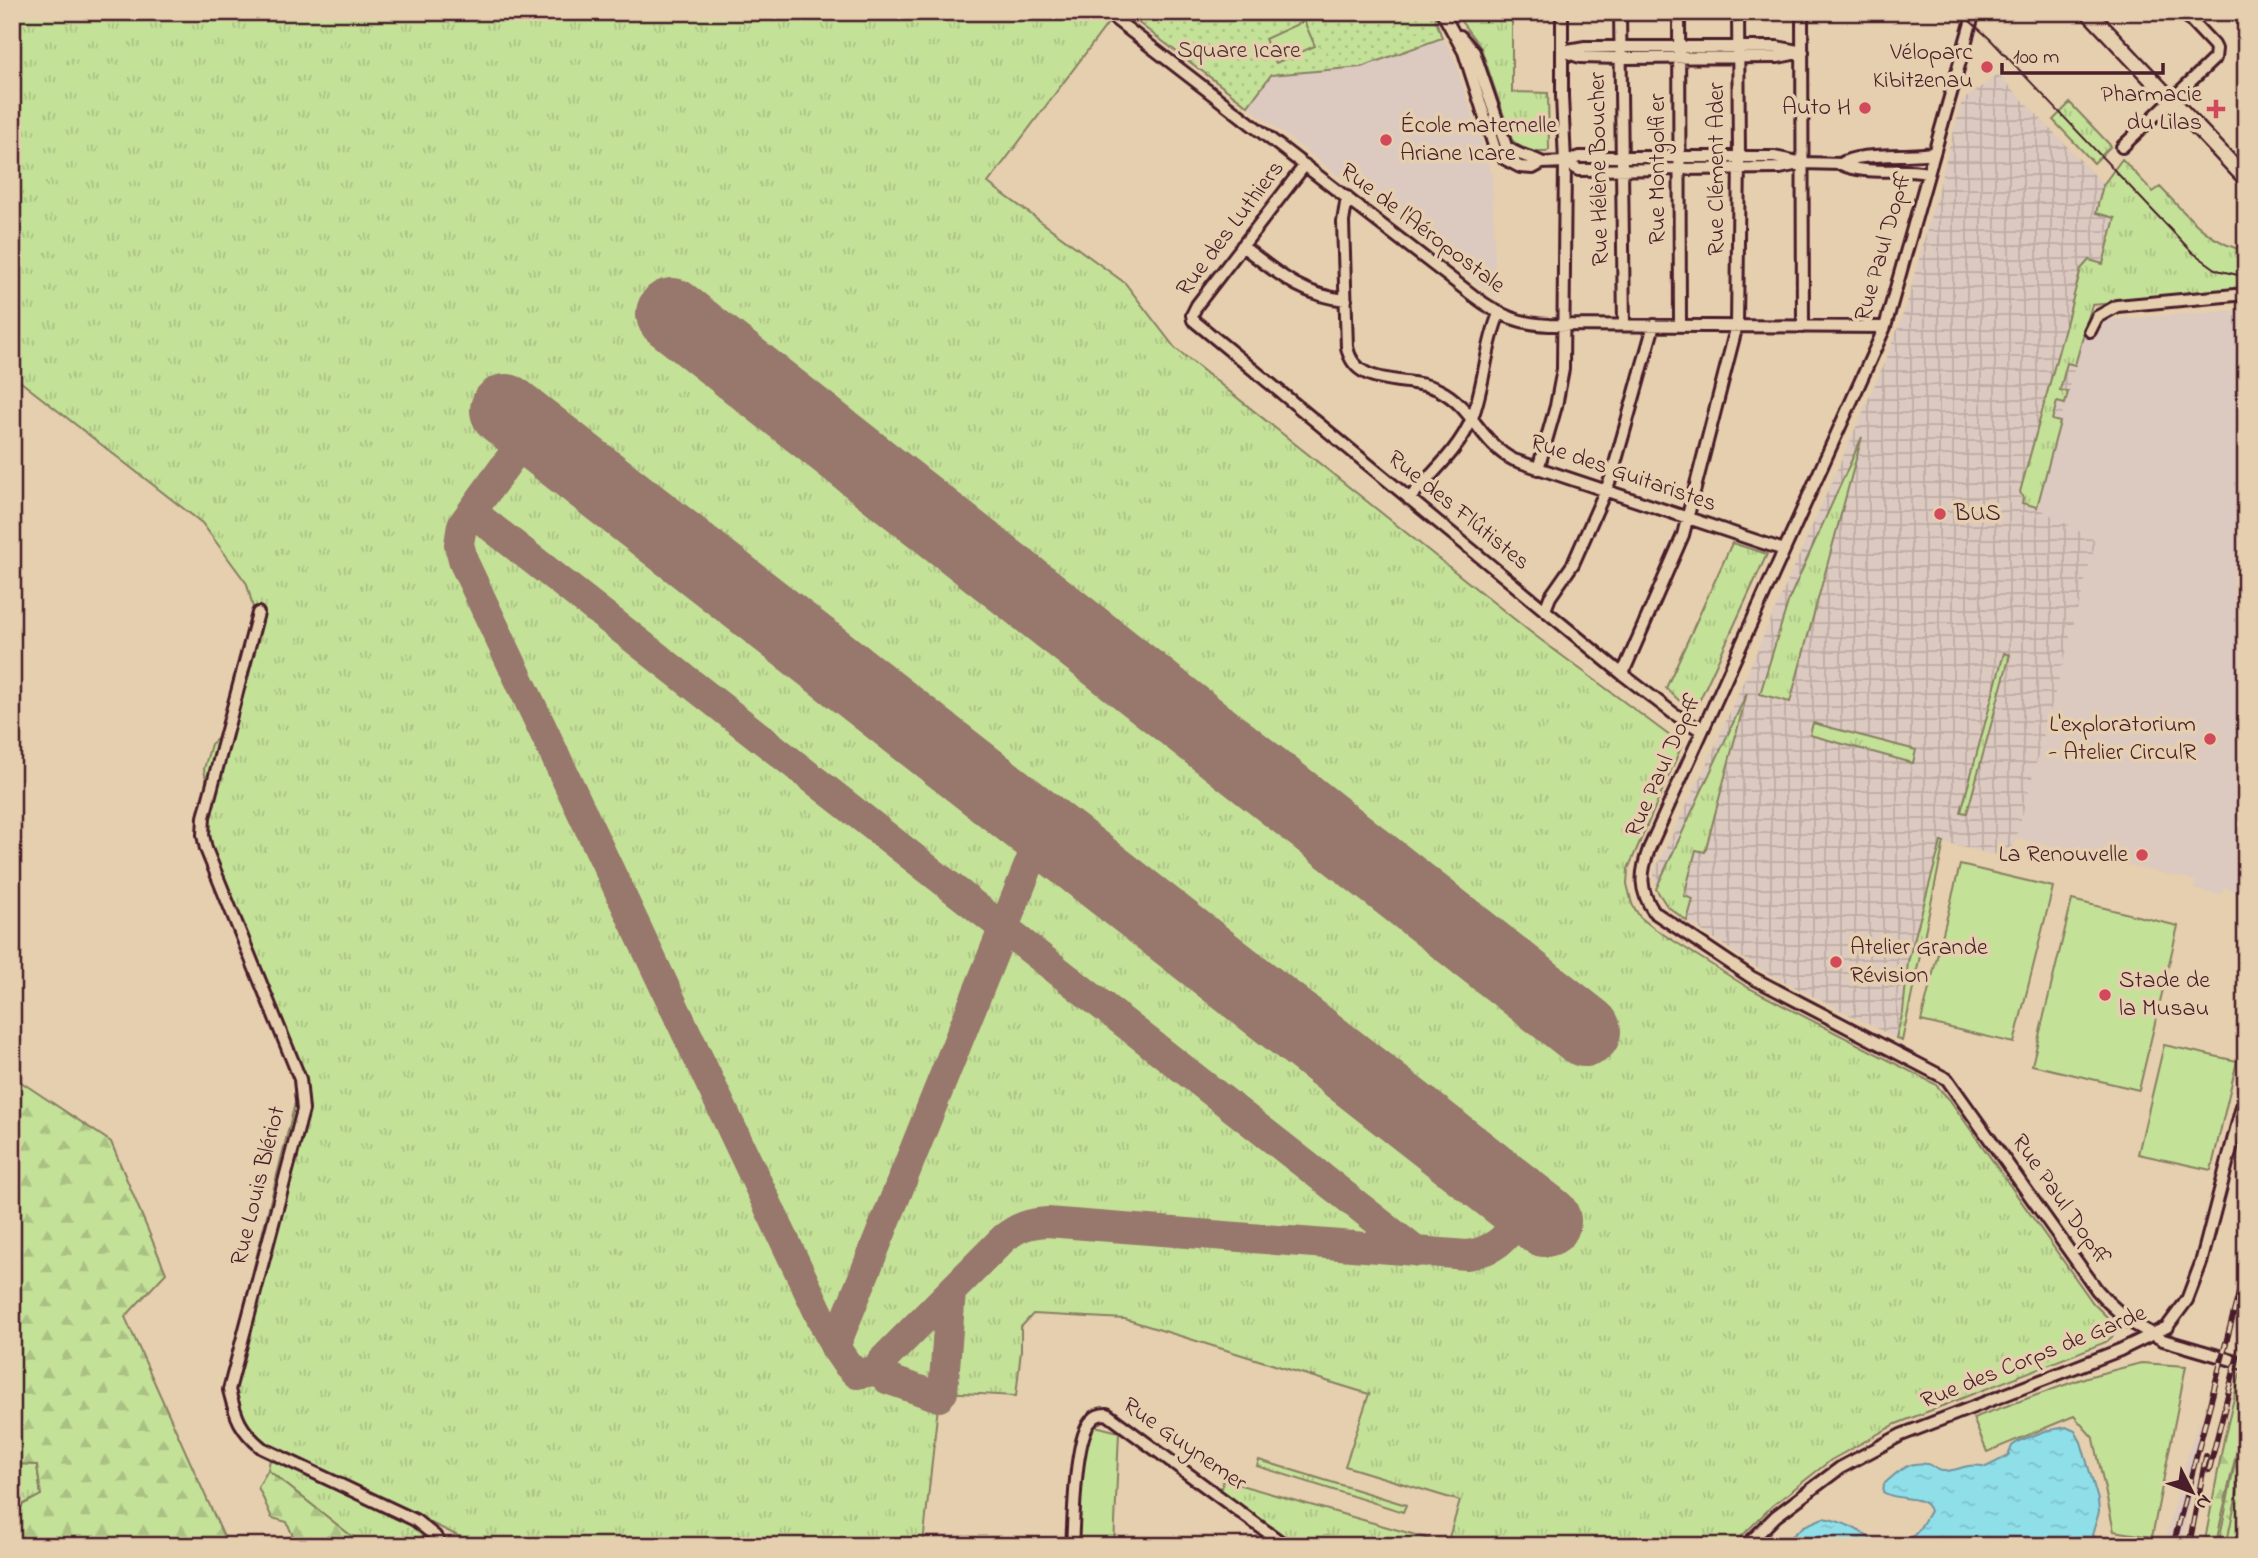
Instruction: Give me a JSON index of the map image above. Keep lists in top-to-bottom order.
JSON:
{
  "streets": {
    "street": [
      "Rue Hélène Boucher",
      "Rue Montgolfier",
      "Rue Clément Ader",
      "Rue des Luthiers",
      "Rue de l'Aéropostale",
      "Rue Paul Dopff",
      "Rue des Guitaristes",
      "Rue des Flûtistes",
      "Rue Louis Blériot",
      "Rue des Corps de Garde",
      "Rue Guynemer"
    ]
  },
  "crossings": [
    ["Rue Hélène Boucher", "Rue de l'Aéropostale"],
    ["Rue Montgolfier", "Rue de l'Aéropostale"],
    ["Rue Clément Ader", "Rue de l'Aéropostale"],
    ["Rue Clément Ader", "Rue des Guitaristes"],
    ["Rue Clément Ader", "Rue des Flûtistes"],
    ["Rue des Luthiers", "Rue de l'Aéropostale"],
    ["Rue des Luthiers", "Rue des Flûtistes"],
    ["Rue de l'Aéropostale", "Rue Paul Dopff"],
    ["Rue de l'Aéropostale", "Rue des Guitaristes"],
    ["Rue Paul Dopff", "Rue des Guitaristes"],
    ["Rue Paul Dopff", "Rue des Flûtistes"],
    ["Rue Paul Dopff", "Rue des Corps de Garde"]
  ],
  "parks": ["Square Icare"],
  "places": {
    "other": [
      "Véloparc Kibitzenau",
      "Auto H",
      "École maternelle Ariane Icare",
      "BUS",
      "L'exploratorium - Atelier CirculR",
      "La Renouvelle",
      "Atelier Grande Révision",
      "Stade de la Musau"
    ],
    "health": ["Pharmacie du Lilas"]
  },
  "scale_bar": "100 m",
  "north": "bottom right"
}
